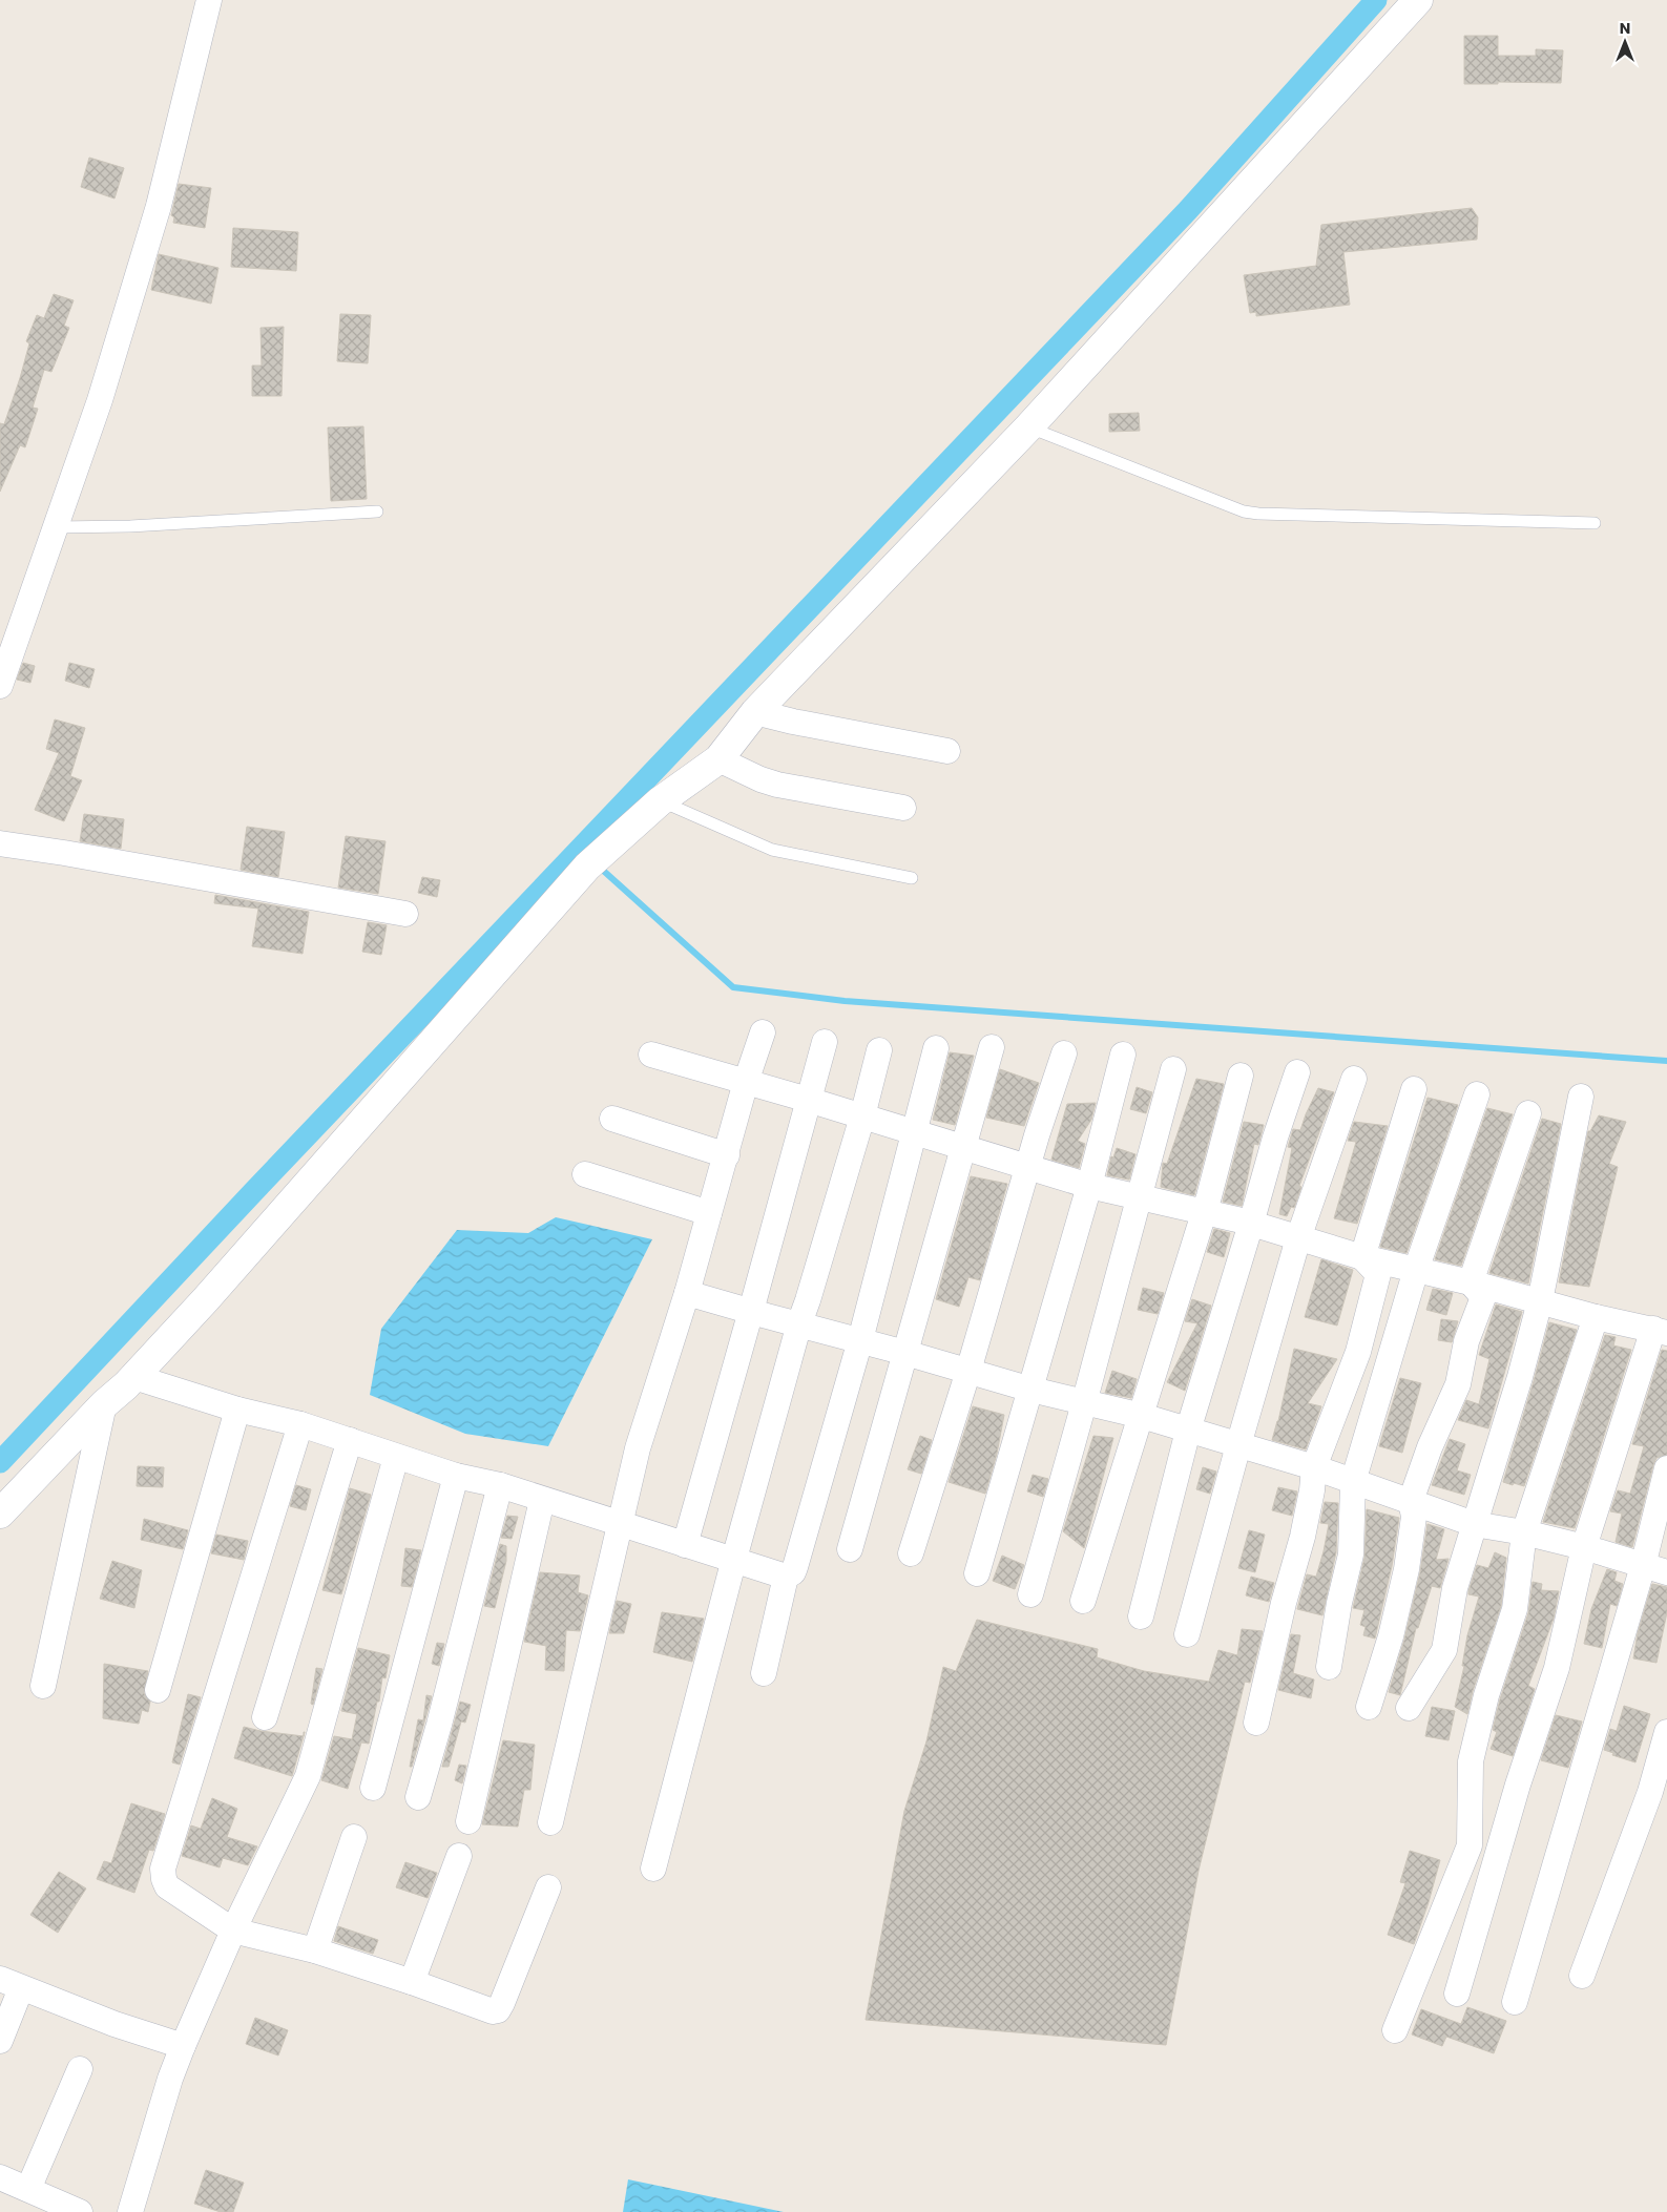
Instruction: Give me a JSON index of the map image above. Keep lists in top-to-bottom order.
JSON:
{
  "north": "top"
}
